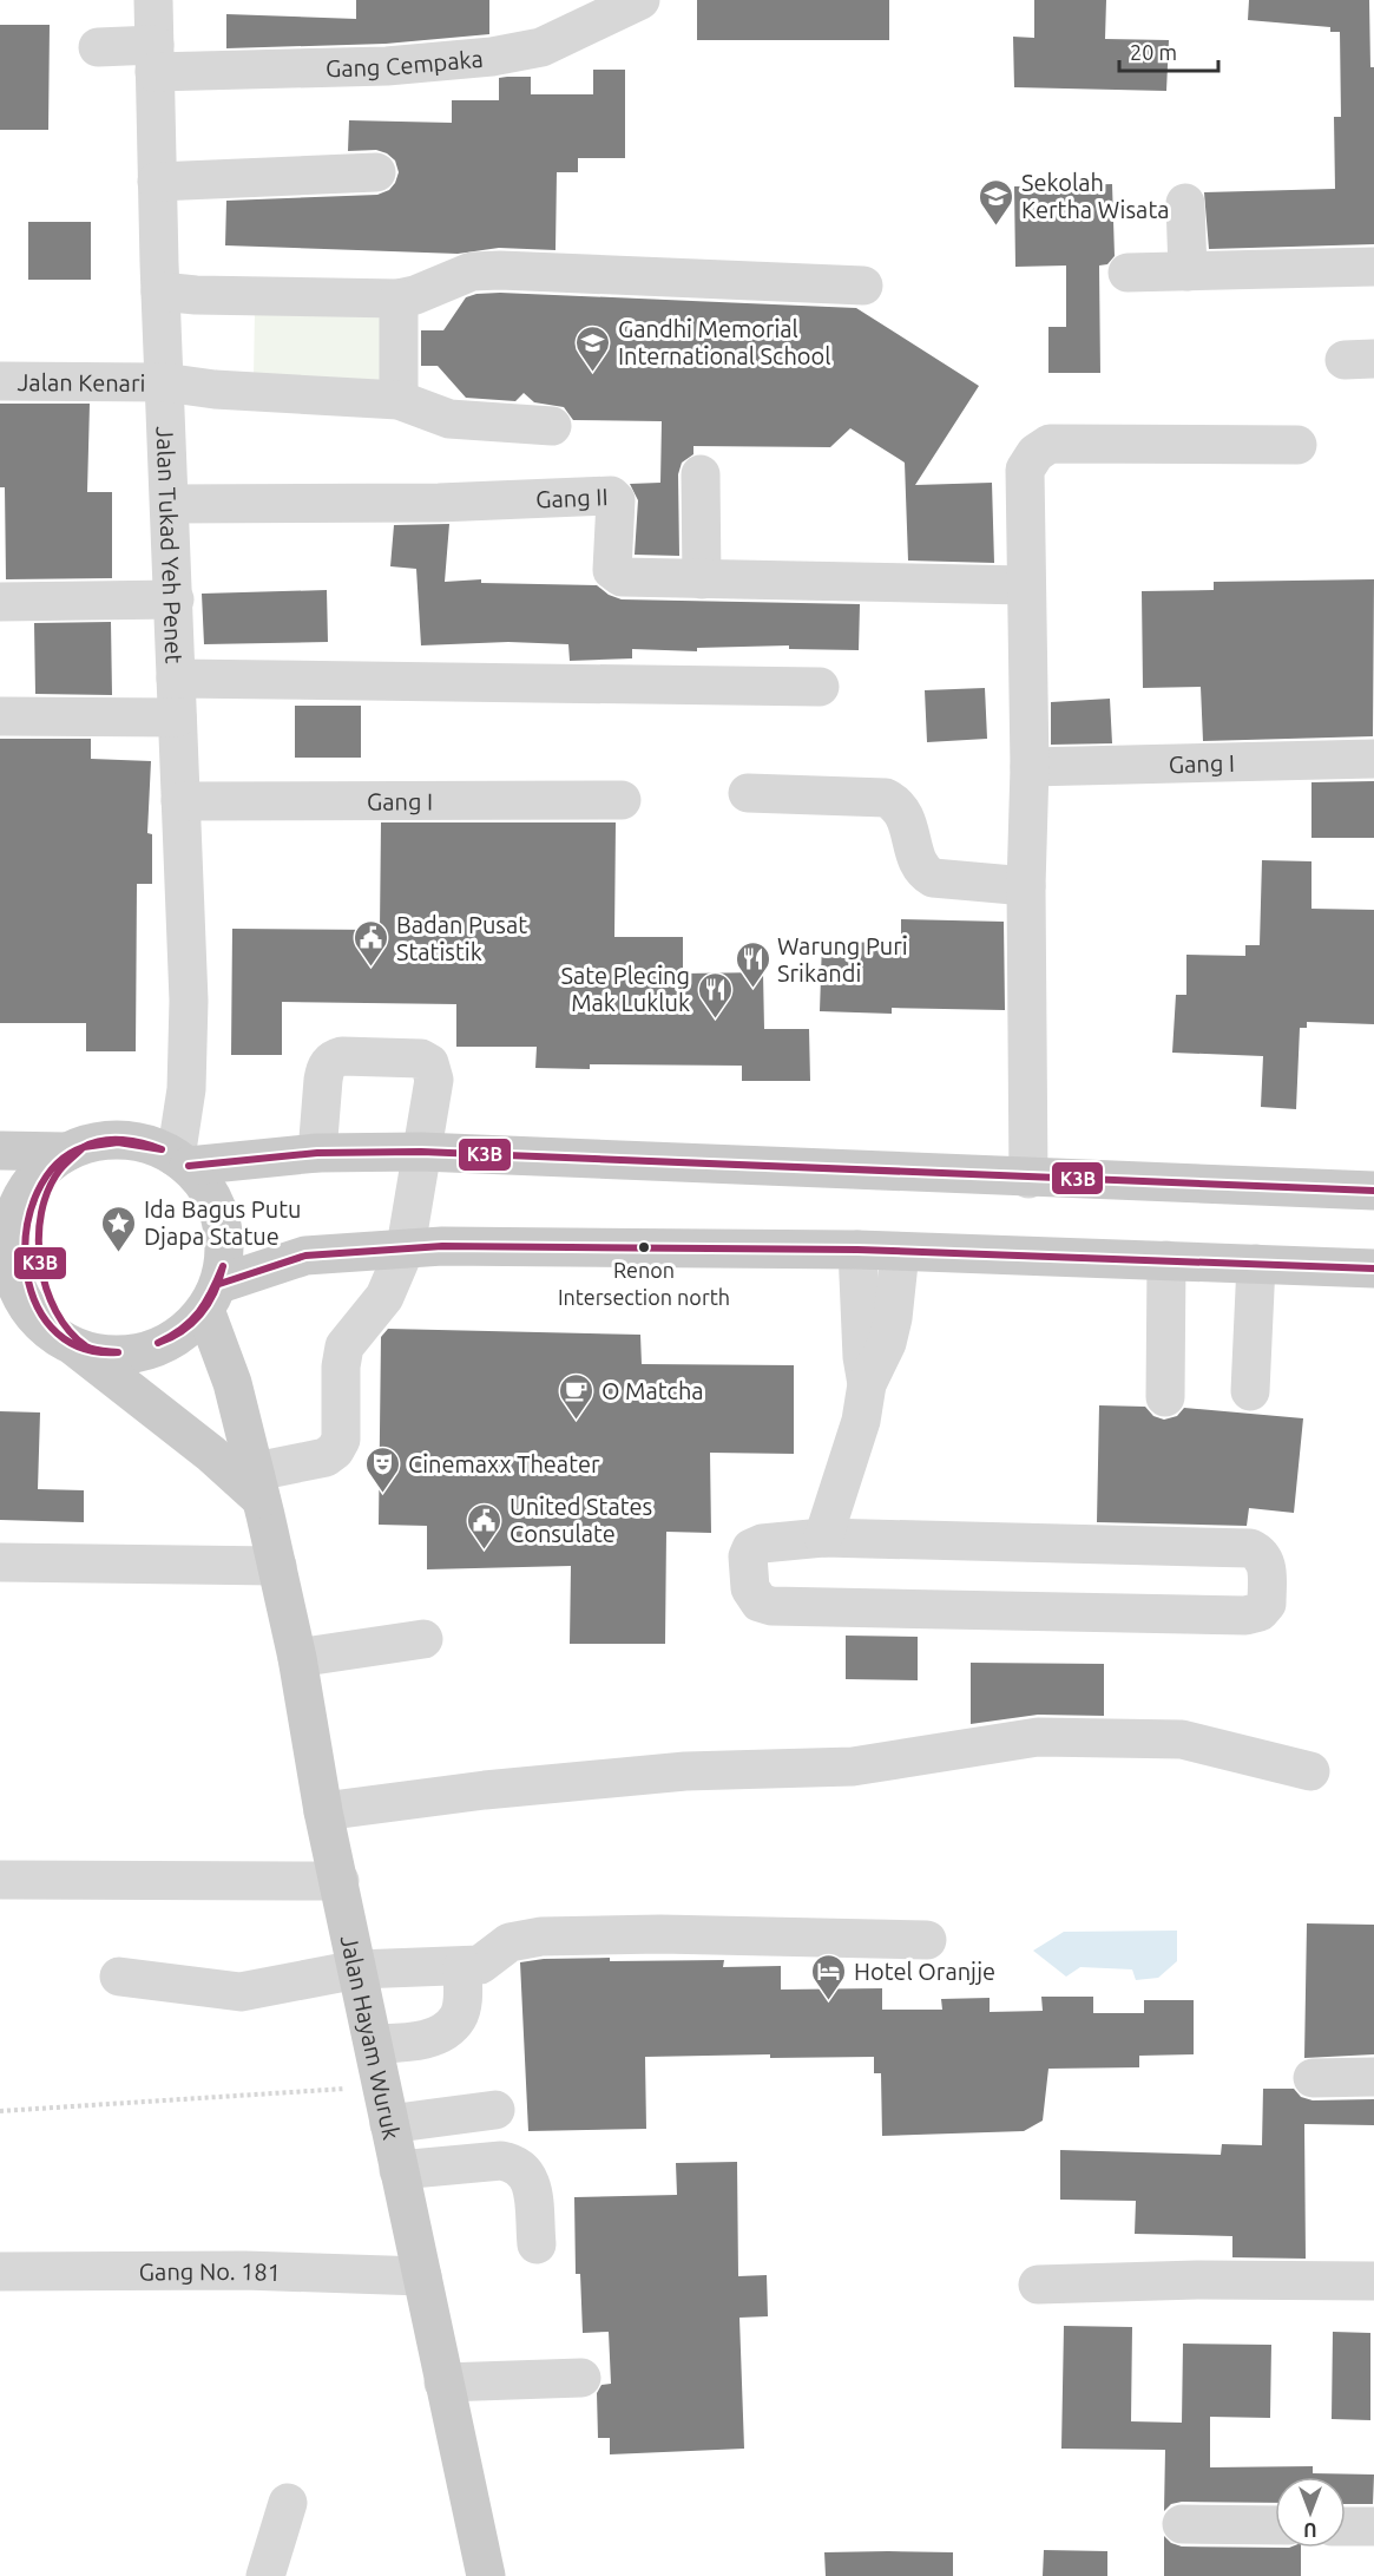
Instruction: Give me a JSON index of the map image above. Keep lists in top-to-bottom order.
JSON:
{
  "streets": {
    "main road": ["Jalan Hayam Wuruk"],
    "street": [
      "Gang Cempaka",
      "Jalan Kenari",
      "Gang II",
      "Jalan Tukad Yeh Penet",
      "Gang I",
      "Gang No. 181"
    ]
  },
  "crossings": [
    ["Gang Cempaka", "Jalan Tukad Yeh Penet"],
    ["Jalan Kenari", "Jalan Tukad Yeh Penet"],
    ["Gang II", "Jalan Tukad Yeh Penet"],
    ["Jalan Tukad Yeh Penet", "Gang I"],
    ["Jalan Tukad Yeh Penet", "Jalan Hayam Wuruk"],
    ["Jalan Hayam Wuruk", "Gang No. 181"]
  ],
  "places": {
    "school or university": ["Sekolah Kertha Wisata", "Gandhi Memorial International School"],
    "public building": ["Badan Pusat Statistik", "United States Consulate"],
    "restaurant": ["Warung Puri Srikandi", "Sate Plecing Mak Lukluk"],
    "other": ["Renon Intersection north"],
    "place": ["Ida Bagus Putu Djapa Statue"],
    "cafe": ["O Matcha"],
    "theatre": ["Cinemaxx Theater"],
    "hotel": ["Hotel Oranjje"]
  },
  "lines": ["transit line K3B"],
  "scale_bar": "20 m",
  "north": "bottom"
}
